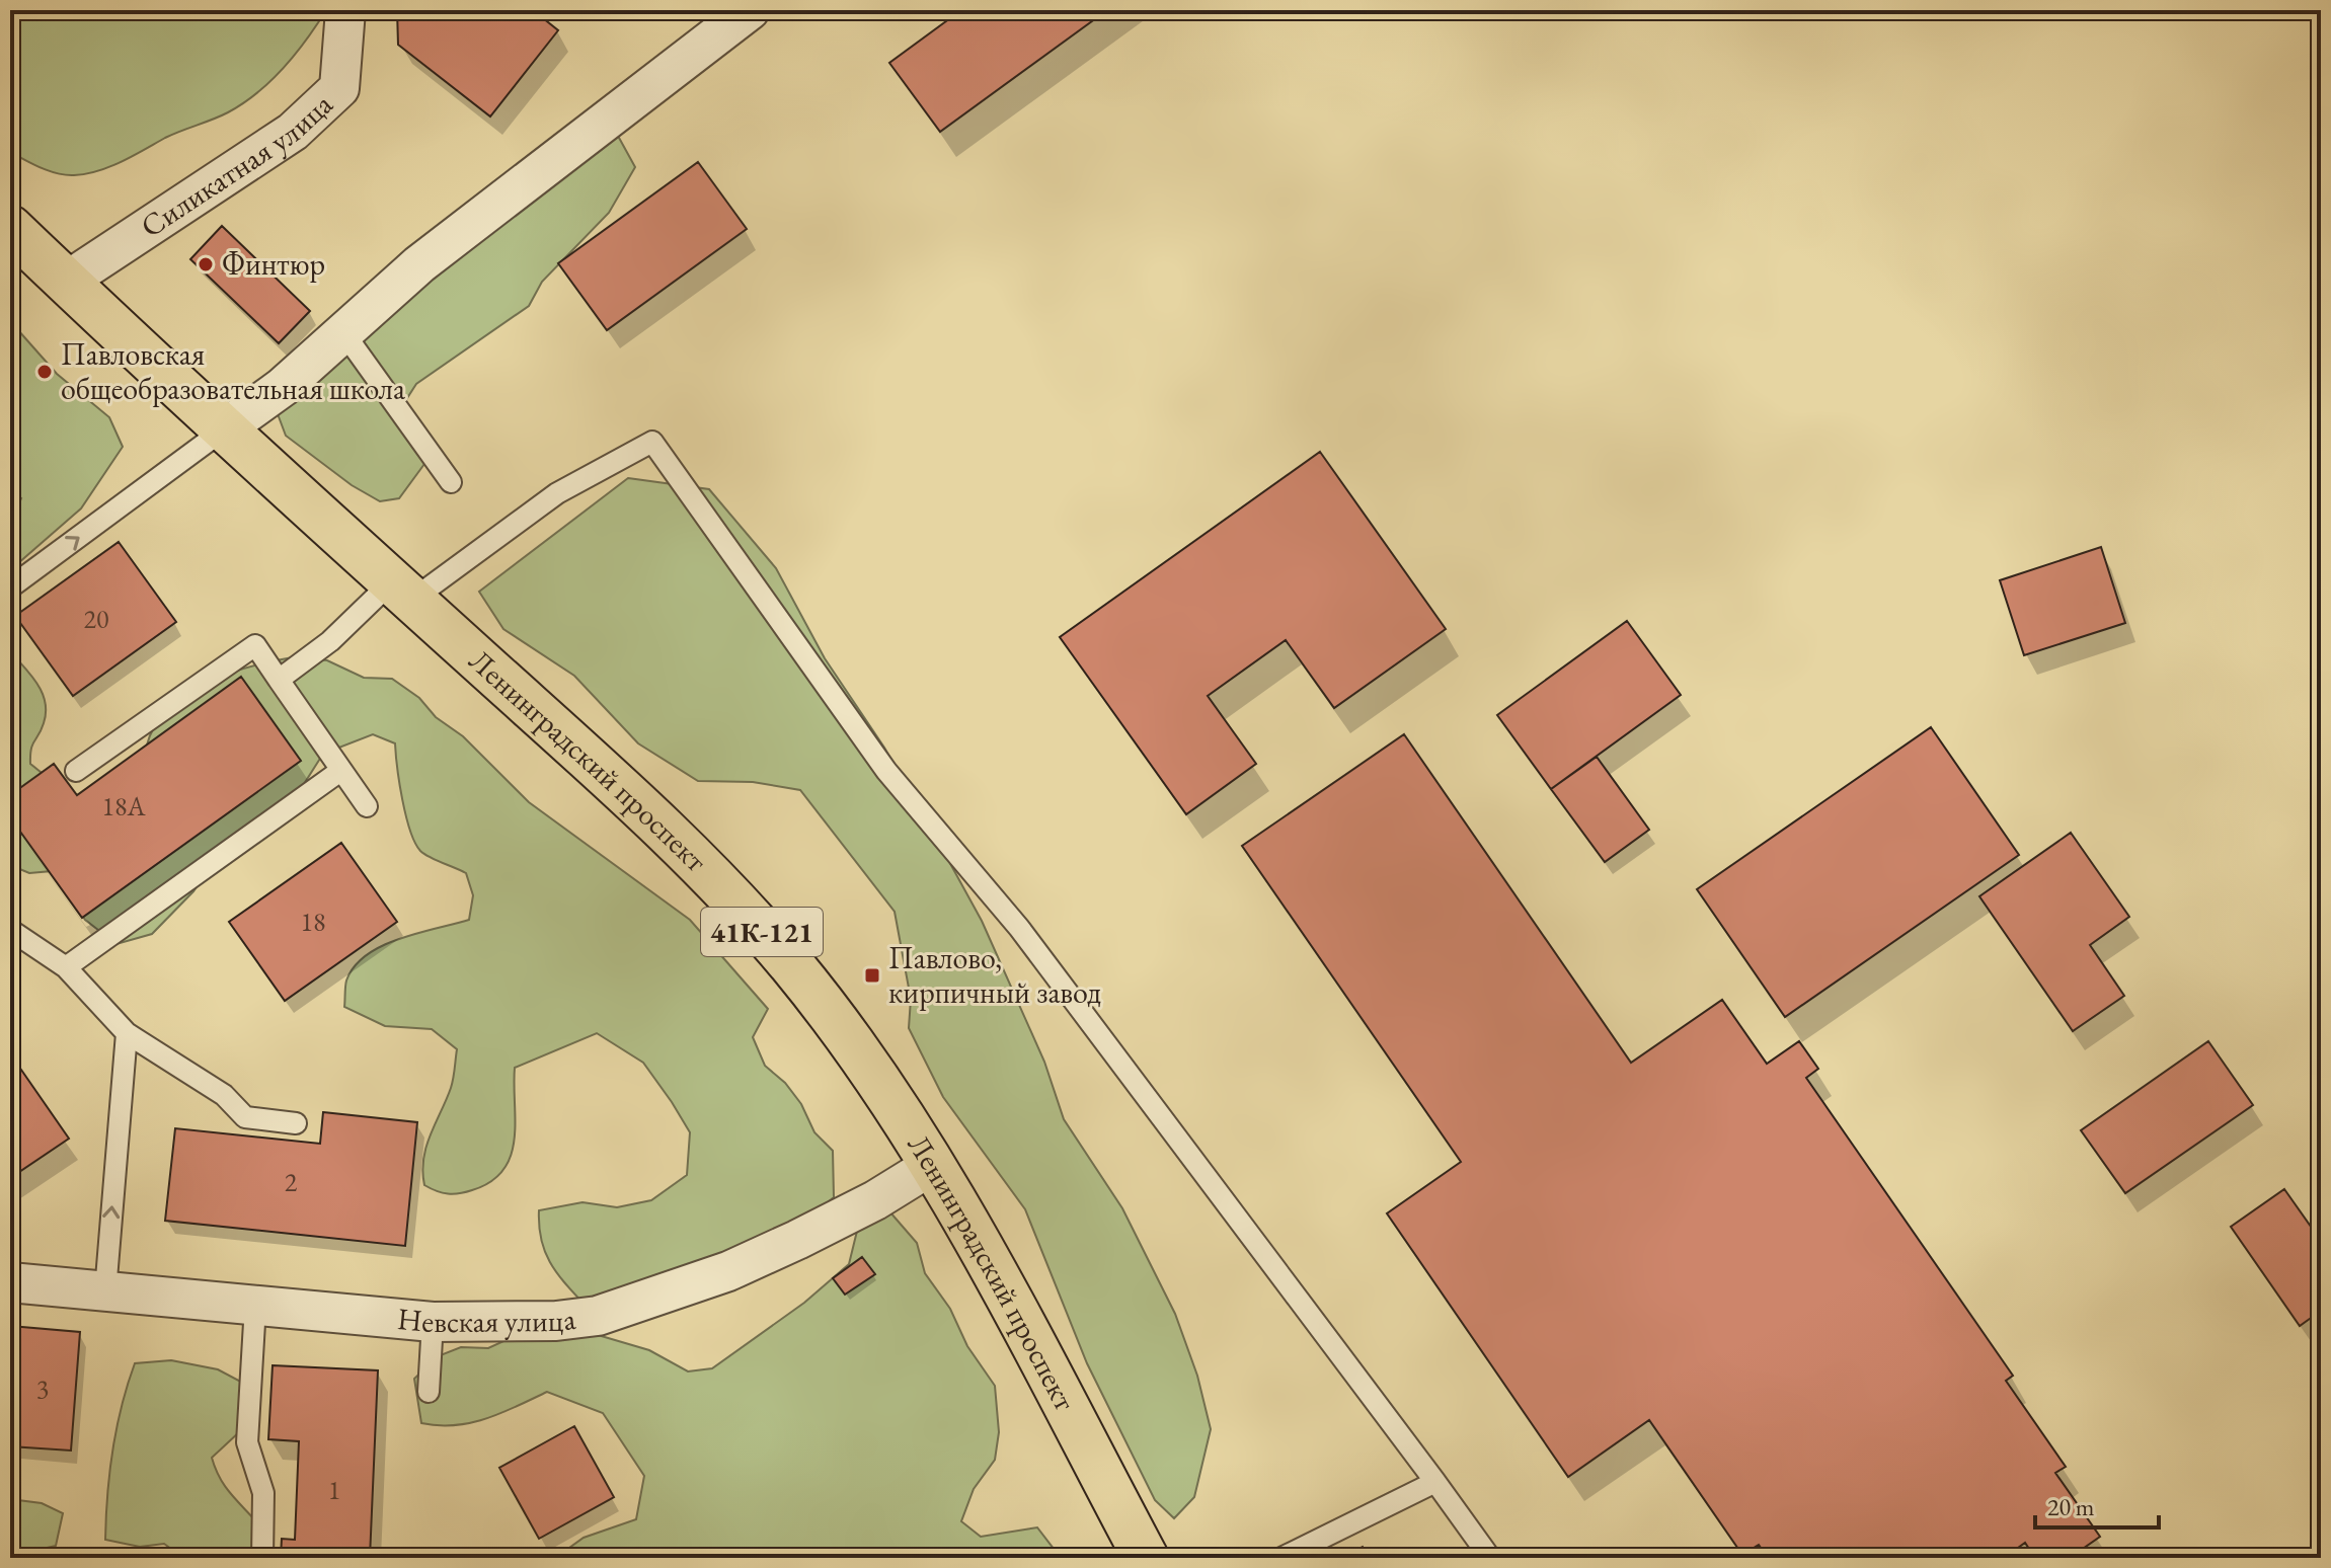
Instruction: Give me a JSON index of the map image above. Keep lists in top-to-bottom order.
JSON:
{
  "streets": {
    "main road": ["Ленинградский проспект", "41К-121"],
    "street": ["Силикатная улица", "Невская улица"]
  },
  "crossings": [
    ["Силикатная улица", "Ленинградский проспект"],
    ["Ленинградский проспект", "Невская улица"]
  ],
  "places": {
    "other": ["Финтюр", "Павловская общеобразовательная школа"],
    "transit": ["Павлово, кирпичный завод"]
  },
  "house_numbers": [
    "20",
    "18А",
    "18",
    "2",
    "3",
    "1"
  ],
  "scale_bar": "20 m"
}
